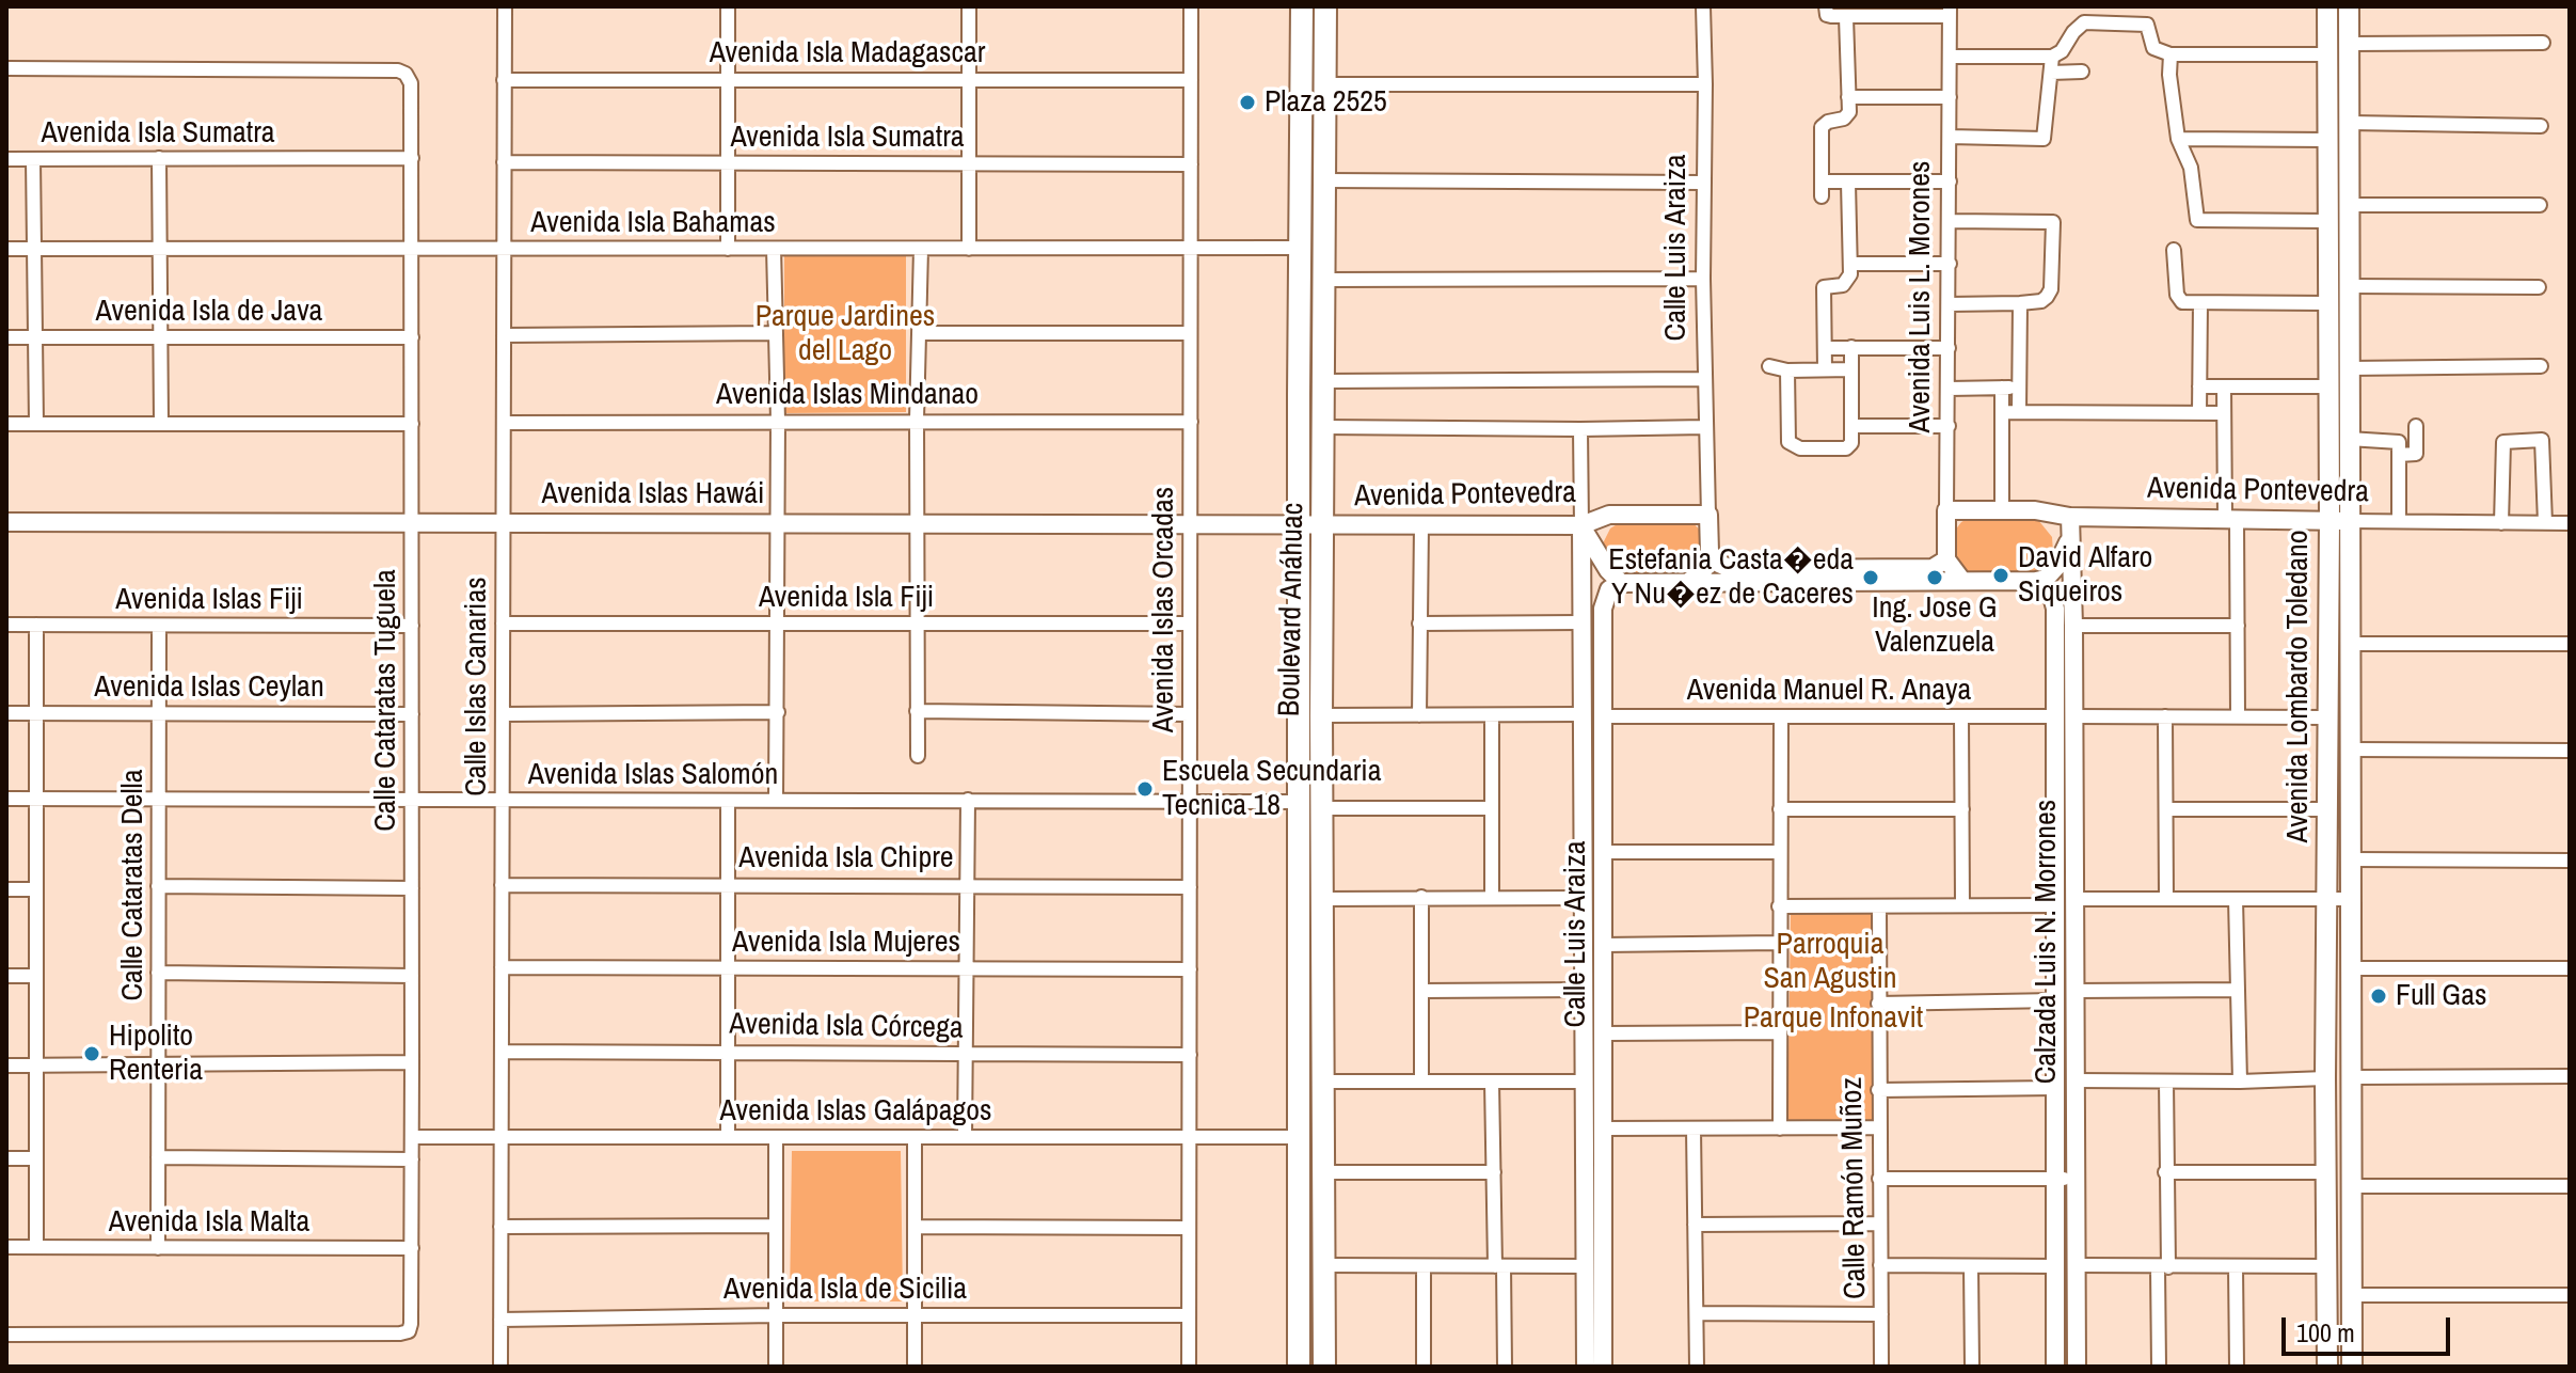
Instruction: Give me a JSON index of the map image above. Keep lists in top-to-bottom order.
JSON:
{
  "streets": {
    "main road": ["Boulevard Anáhuac", "Avenida Lombardo Toledano"],
    "street": [
      "Avenida Isla Madagascar",
      "Avenida Isla Sumatra",
      "Avenida Isla Bahamas",
      "Calle Luis Araiza",
      "Avenida Luis L. Morones",
      "Avenida Isla de Java",
      "Avenida Islas Mindanao",
      "Avenida Pontevedra",
      "Avenida Islas Hawái",
      "Avenida Isla Fiji",
      "Avenida Islas Fiji",
      "Avenida Islas Orcadas",
      "Calle Islas Canarias",
      "Avenida Islas Ceylan",
      "Avenida Manuel R. Anaya",
      "Calle Cataratas Tuguela",
      "Avenida Islas Salomón",
      "Avenida Isla Chipre",
      "Calle Cataratas Della",
      "Calzada Luis N. Morrones",
      "Avenida Isla Mujeres",
      "Avenida Isla Córcega",
      "Avenida Islas Galápagos",
      "Calle Ramón Muñoz",
      "Avenida Isla Malta",
      "Avenida Isla de Sicilia"
    ]
  },
  "crossings": [
    ["Avenida Isla Madagascar", "Avenida Islas Orcadas"],
    ["Avenida Isla Madagascar", "Calle Islas Canarias"],
    ["Avenida Isla Sumatra", "Avenida Islas Orcadas"],
    ["Avenida Isla Sumatra", "Calle Islas Canarias"],
    ["Avenida Isla Sumatra", "Calle Cataratas Tuguela"],
    ["Avenida Isla Bahamas", "Avenida Islas Orcadas"],
    ["Avenida Isla Bahamas", "Boulevard Anáhuac"],
    ["Avenida Isla Bahamas", "Calle Islas Canarias"],
    ["Avenida Isla Bahamas", "Calle Cataratas Tuguela"],
    ["Calle Luis Araiza", "Avenida Pontevedra"],
    ["Calle Luis Araiza", "Avenida Manuel R. Anaya"],
    ["Avenida Luis L. Morones", "Avenida Pontevedra"],
    ["Avenida Isla de Java", "Calle Cataratas Tuguela"],
    ["Avenida Islas Mindanao", "Avenida Islas Orcadas"],
    ["Avenida Islas Mindanao", "Calle Islas Canarias"],
    ["Avenida Pontevedra", "Avenida Islas Hawái"],
    ["Avenida Pontevedra", "Boulevard Anáhuac"],
    ["Avenida Pontevedra", "Avenida Lombardo Toledano"],
    ["Avenida Pontevedra", "Calzada Luis N. Morrones"],
    ["Avenida Islas Hawái", "Avenida Islas Orcadas"],
    ["Avenida Islas Hawái", "Boulevard Anáhuac"],
    ["Avenida Islas Hawái", "Calle Islas Canarias"],
    ["Avenida Islas Hawái", "Calle Cataratas Tuguela"],
    ["Avenida Isla Fiji", "Avenida Islas Orcadas"],
    ["Avenida Isla Fiji", "Calle Islas Canarias"],
    ["Avenida Islas Fiji", "Calle Cataratas Tuguela"],
    ["Avenida Islas Fiji", "Calle Cataratas Della"],
    ["Avenida Islas Orcadas", "Avenida Islas Salomón"],
    ["Avenida Islas Orcadas", "Avenida Isla Chipre"],
    ["Avenida Islas Orcadas", "Avenida Isla Mujeres"],
    ["Avenida Islas Orcadas", "Avenida Isla Córcega"],
    ["Avenida Islas Orcadas", "Avenida Islas Galápagos"],
    ["Avenida Islas Orcadas", "Avenida Isla de Sicilia"],
    ["Boulevard Anáhuac", "Avenida Islas Salomón"],
    ["Boulevard Anáhuac", "Avenida Islas Galápagos"],
    ["Calle Islas Canarias", "Avenida Islas Salomón"],
    ["Calle Islas Canarias", "Avenida Isla Chipre"],
    ["Calle Islas Canarias", "Avenida Isla Mujeres"],
    ["Calle Islas Canarias", "Avenida Isla Córcega"],
    ["Calle Islas Canarias", "Avenida Islas Galápagos"],
    ["Calle Islas Canarias", "Avenida Isla de Sicilia"],
    ["Avenida Lombardo Toledano", "Avenida Manuel R. Anaya"],
    ["Avenida Islas Ceylan", "Calle Cataratas Tuguela"],
    ["Avenida Islas Ceylan", "Calle Cataratas Della"],
    ["Avenida Manuel R. Anaya", "Calzada Luis N. Morrones"],
    ["Calle Cataratas Tuguela", "Avenida Islas Salomón"],
    ["Calle Cataratas Tuguela", "Avenida Islas Galápagos"],
    ["Calle Cataratas Tuguela", "Avenida Isla Malta"],
    ["Avenida Islas Salomón", "Calle Cataratas Della"],
    ["Calle Cataratas Della", "Avenida Isla Malta"]
  ],
  "parks": ["Parque Jardines del Lago", "Parroquia San Agustin", "Parque Infonavit"],
  "places": [
    "Plaza 2525",
    "David Alfaro Siqueiros",
    "Estefania Casta�eda Y Nu�ez de Caceres",
    "Ing. Jose G Valenzuela",
    "Escuela Secundaria Tecnica 18",
    "Full Gas",
    "Hipolito Renteria"
  ],
  "scale_bar": "100 m"
}
